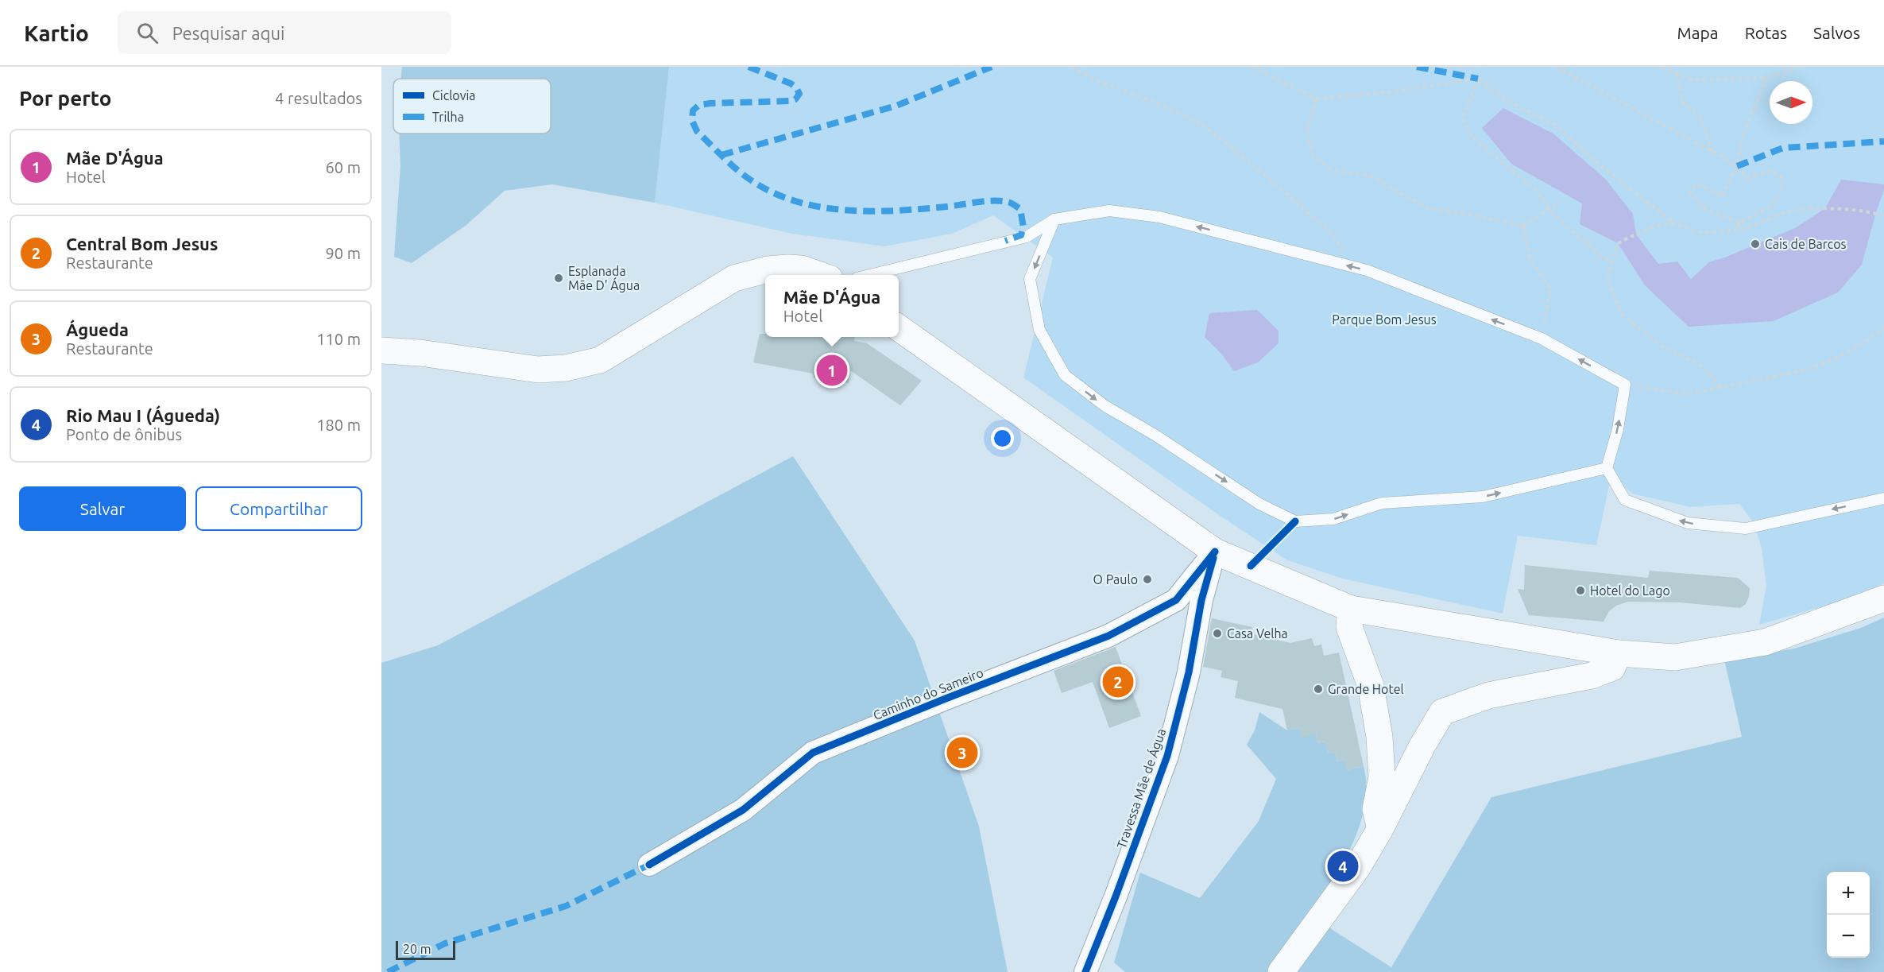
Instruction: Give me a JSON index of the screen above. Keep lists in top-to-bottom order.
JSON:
{
  "streets": {
    "street": ["Caminho do Sameiro", "Travessa Mãe de Água"]
  },
  "crossings": [
    ["Caminho do Sameiro", "Travessa Mãe de Água"]
  ],
  "parks": ["Parque Bom Jesus"],
  "places": [
    "Cais de Barcos",
    "Esplanada Mãe D' Água",
    "O Paulo",
    "Hotel do Lago",
    "Casa Velha",
    "Grande Hotel"
  ],
  "legend": ["Ciclovia", "Trilha"],
  "scale_bar": "20 m",
  "north": "right",
  "page": {
    "header": "Kartio",
    "search": "Pesquisar aqui",
    "nav": ["Mapa", "Rotas", "Salvos"],
    "heading": ["Por perto", "4 resultados"],
    "list": [
      {
        "mark": "1",
        "name": "Mãe D'Água",
        "note": "Hotel",
        "value": "60 m"
      },
      {
        "mark": "2",
        "name": "Central Bom Jesus",
        "note": "Restaurante",
        "value": "90 m"
      },
      {
        "mark": "3",
        "name": "Águeda",
        "note": "Restaurante",
        "value": "110 m"
      },
      {
        "mark": "4",
        "name": "Rio Mau I (Águeda)",
        "note": "Ponto de ônibus",
        "value": "180 m"
      }
    ],
    "popup": ["Mãe D'Água", "Hotel"],
    "pins": [
      "1",
      "2",
      "3",
      "4"
    ],
    "buttons": ["Salvar", "Compartilhar"],
    "map_buttons": ["+", "−"],
    "scale": "20 m"
  }
}
